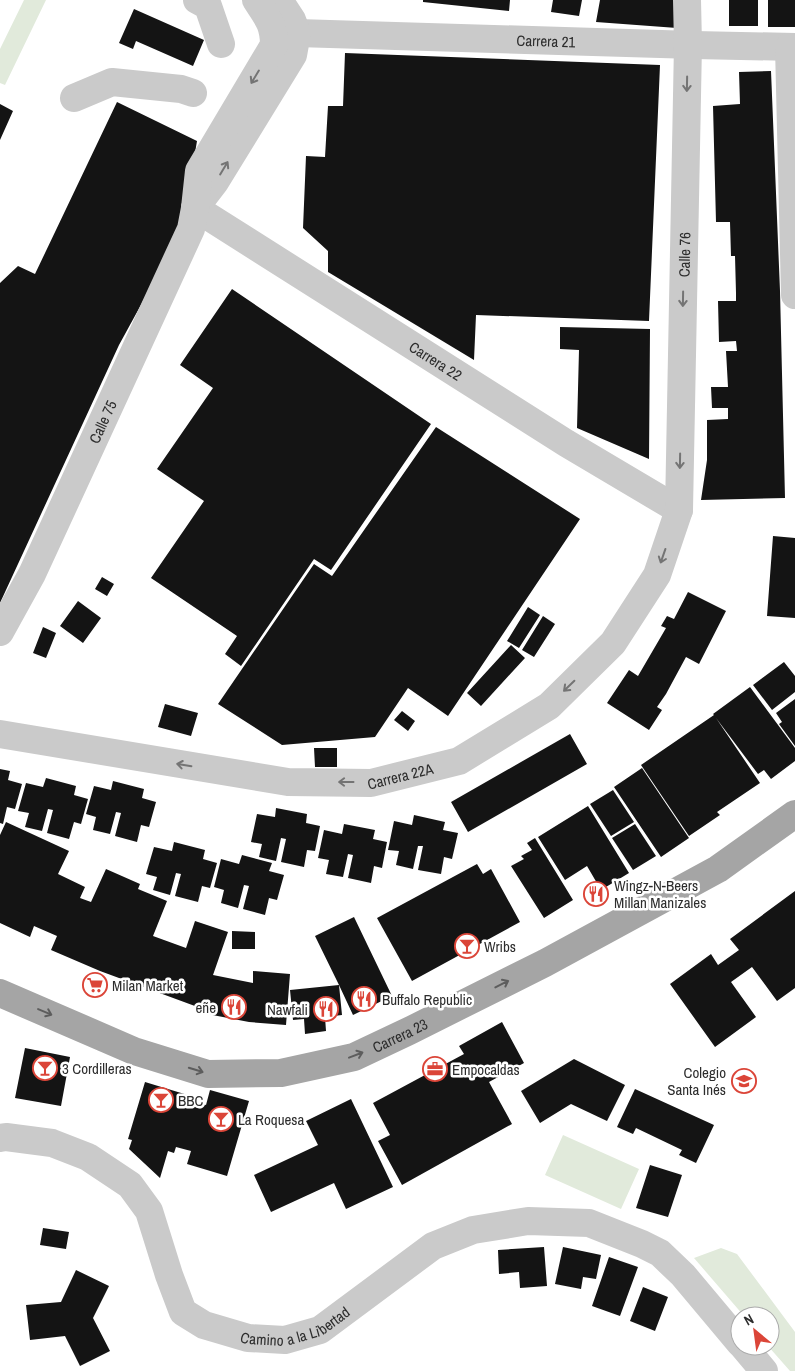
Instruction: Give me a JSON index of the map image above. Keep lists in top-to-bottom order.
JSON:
{
  "streets": {
    "main road": ["Carrera 23"],
    "street": [
      "Carrera 21",
      "Calle 76",
      "Carrera 22",
      "Calle 75",
      "Carrera 22A",
      "Camino a la Libertad"
    ]
  },
  "crossings": [
    ["Carrera 21", "Calle 76"],
    ["Carrera 21", "Calle 75"],
    ["Calle 76", "Carrera 22"],
    ["Calle 76", "Carrera 22A"],
    ["Carrera 22", "Calle 75"],
    ["Carrera 22", "Carrera 22A"]
  ],
  "one_way": ["Carrera 22A", "Carrera 23"],
  "places": {
    "restaurant": [
      "Wingz-N-Beers Millan Manizales",
      "Buffalo Republic",
      "eñe",
      "Nawfali"
    ],
    "bar": [
      "Wribs",
      "3 Cordilleras",
      "BBC",
      "La Roquesa"
    ],
    "supermarket": ["Milan Market"],
    "office": ["Empocaldas"],
    "school or university": ["Colegio Santa Inés"]
  },
  "north": "top left"
}
